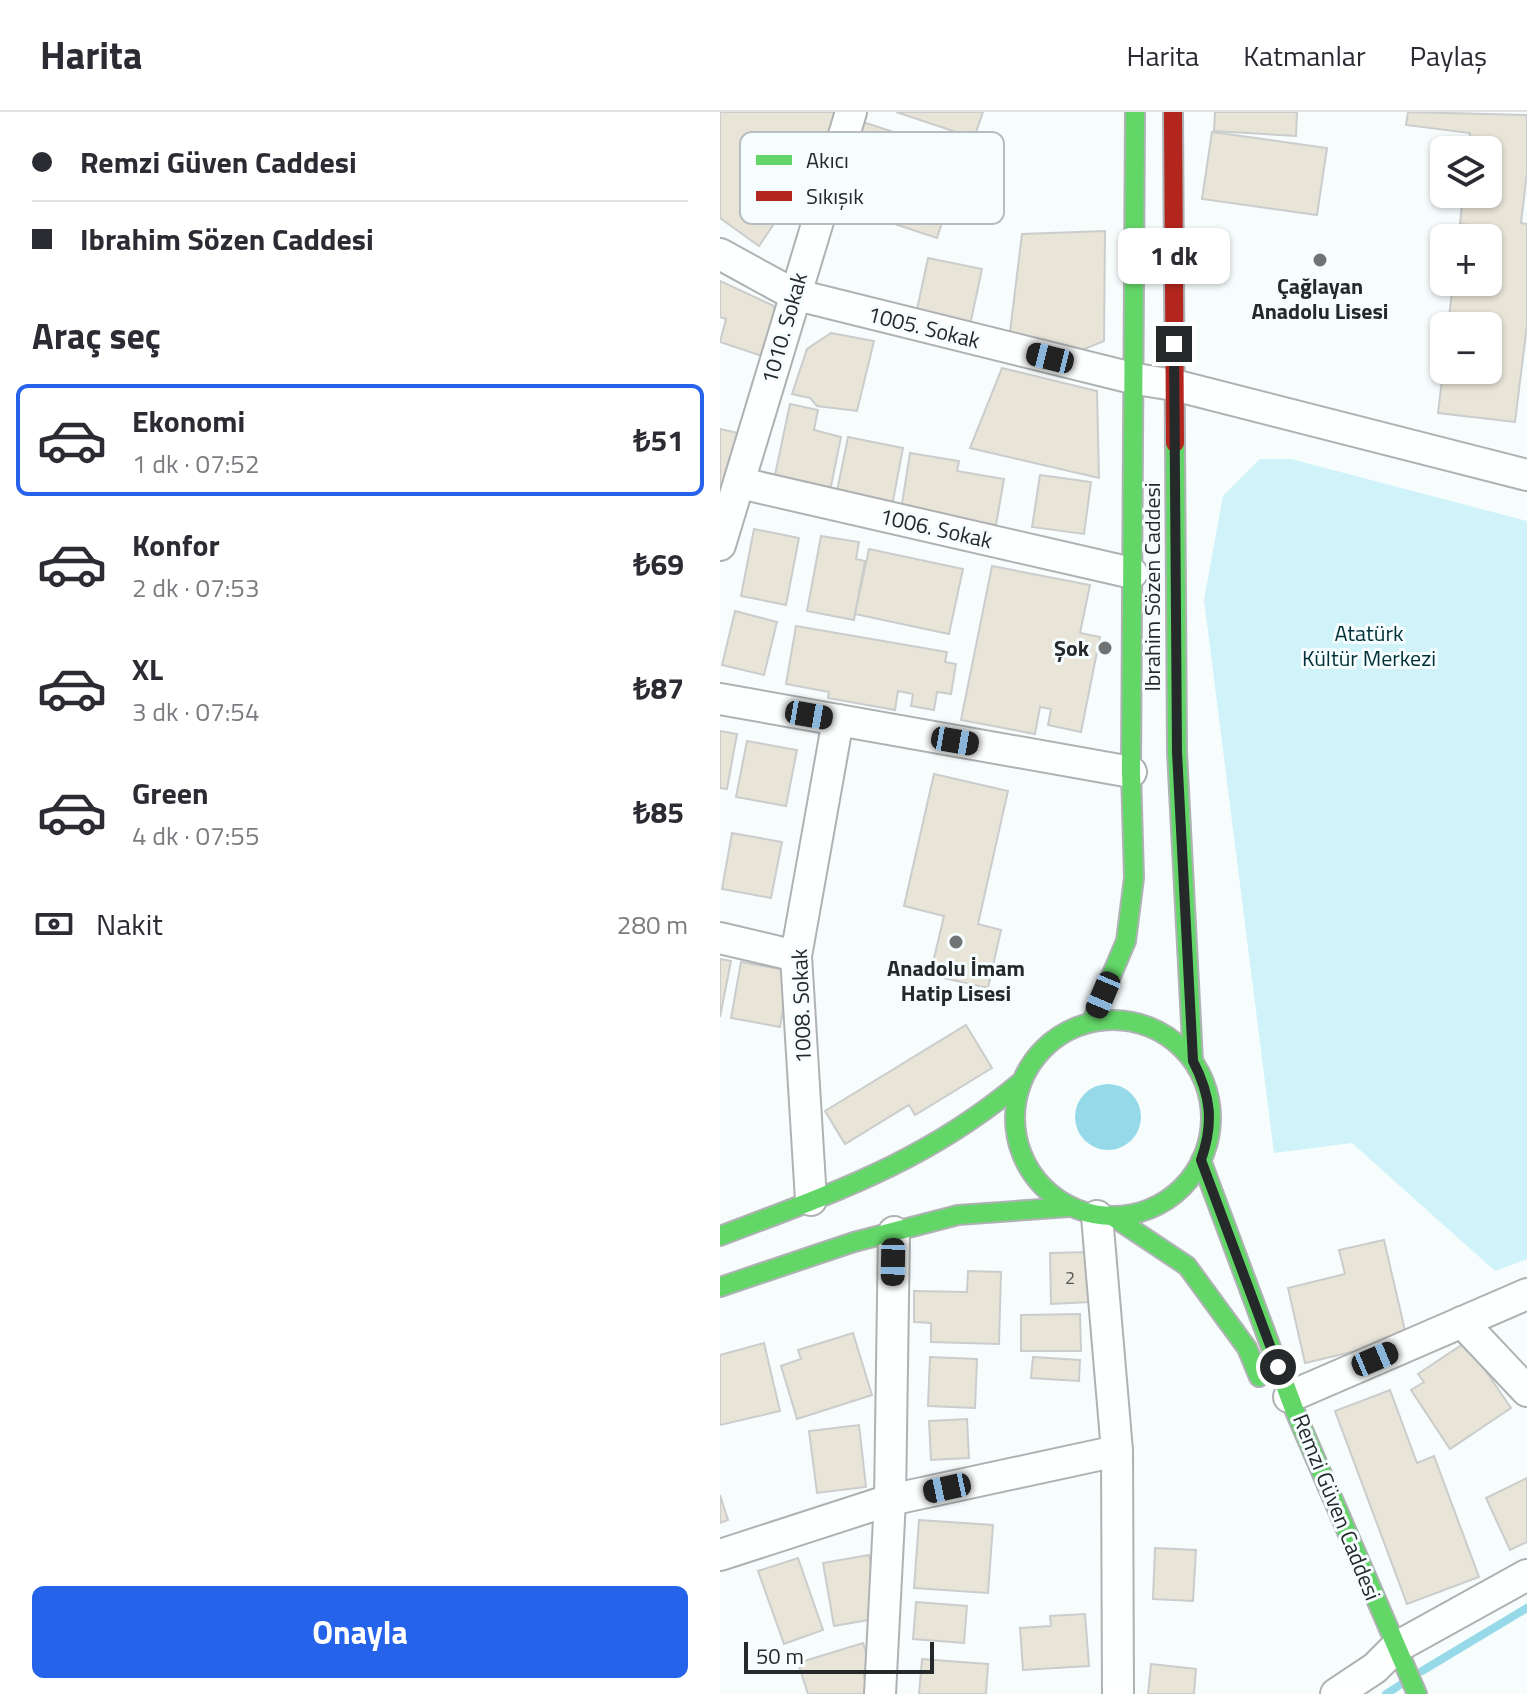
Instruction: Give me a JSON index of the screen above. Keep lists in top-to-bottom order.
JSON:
{
  "streets": {
    "main road": ["Ibrahim Sözen Caddesi", "Remzi Güven Caddesi"],
    "street": [
      "1005. Sokak",
      "1010. Sokak",
      "1006. Sokak",
      "1008. Sokak"
    ]
  },
  "crossings": [
    ["1005. Sokak", "1010. Sokak"],
    ["1005. Sokak", "Ibrahim Sözen Caddesi"],
    ["1010. Sokak", "1006. Sokak"],
    ["1006. Sokak", "Ibrahim Sözen Caddesi"],
    ["Ibrahim Sözen Caddesi", "Remzi Güven Caddesi"]
  ],
  "parks": ["Atatürk Kültür Merkezi"],
  "places": ["Çağlayan Anadolu Lisesi", "Şok", "Anadolu İmam Hatip Lisesi"],
  "house_numbers": ["2"],
  "legend": ["Akıcı", "Sıkışık"],
  "scale_bar": "50 m",
  "page": {
    "header": "Harita",
    "nav": ["Harita", "Katmanlar", "Paylaş"],
    "banner": ["Remzi Güven Caddesi", "Ibrahim Sözen Caddesi"],
    "map_buttons": ["+", "−"],
    "bubble": "1 dk",
    "heading": "Araç seç",
    "list": [
      {
        "name": "Ekonomi",
        "note": "1 dk · 07:52",
        "value": "₺51"
      },
      {
        "name": "Konfor",
        "note": "2 dk · 07:53",
        "value": "₺69"
      },
      {
        "name": "XL",
        "note": "3 dk · 07:54",
        "value": "₺87"
      },
      {
        "name": "Green",
        "note": "4 dk · 07:55",
        "value": "₺85"
      }
    ],
    "pay": ["Nakit", "280 m"],
    "buttons": "Onayla",
    "scale": "50 m"
  }
}
